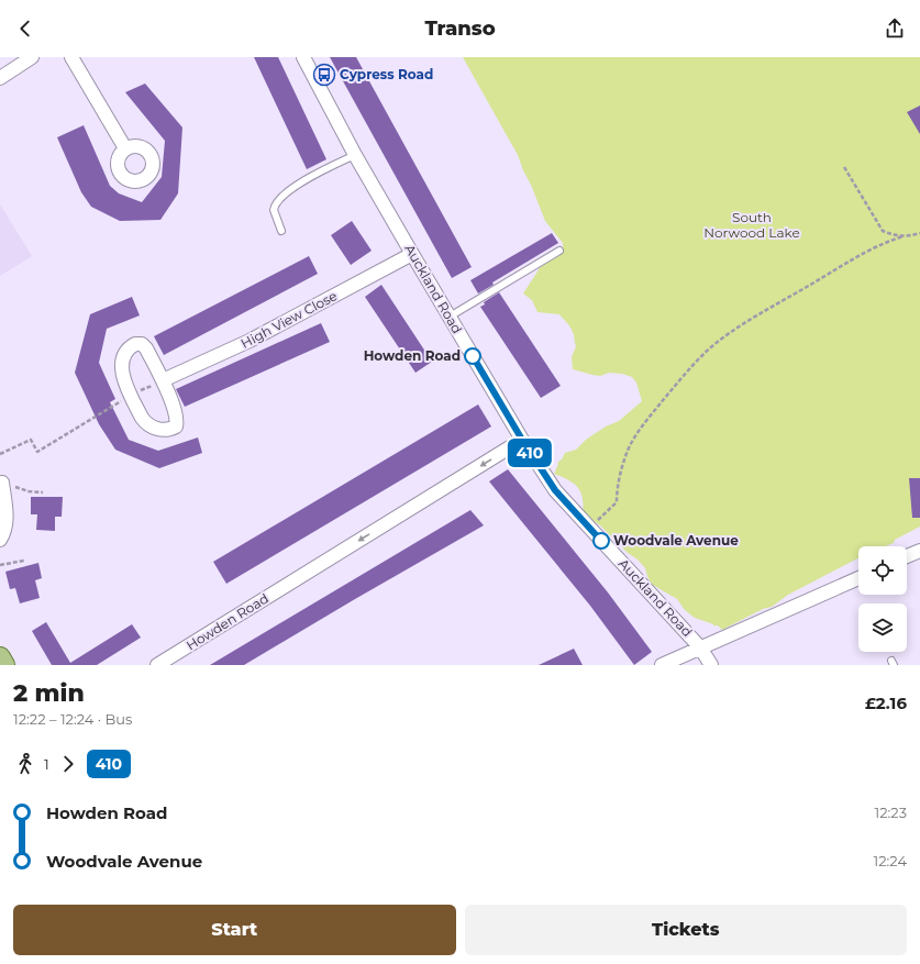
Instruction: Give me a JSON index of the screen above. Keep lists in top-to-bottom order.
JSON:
{
  "streets": {
    "street": ["Auckland Road", "High View Close", "Howden Road"]
  },
  "crossings": [
    ["Auckland Road", "High View Close"],
    ["Auckland Road", "Howden Road"]
  ],
  "one_way": ["Howden Road"],
  "parks": ["South Norwood Lake"],
  "places": {
    "bus stop": ["Cypress Road"],
    "other": ["Howden Road", "Woodvale Avenue"]
  },
  "lines": ["bus line 410"],
  "page": {
    "header": "Transo",
    "on_map": "410",
    "heading": ["2 min", "12:22 – 12:24 · Bus", "£2.16"],
    "legs": ["1", "410"],
    "list": [
      {
        "name": "Howden Road",
        "value": "12:23"
      },
      {
        "name": "Woodvale Avenue",
        "value": "12:24"
      }
    ],
    "buttons": ["Start", "Tickets"]
  }
}
